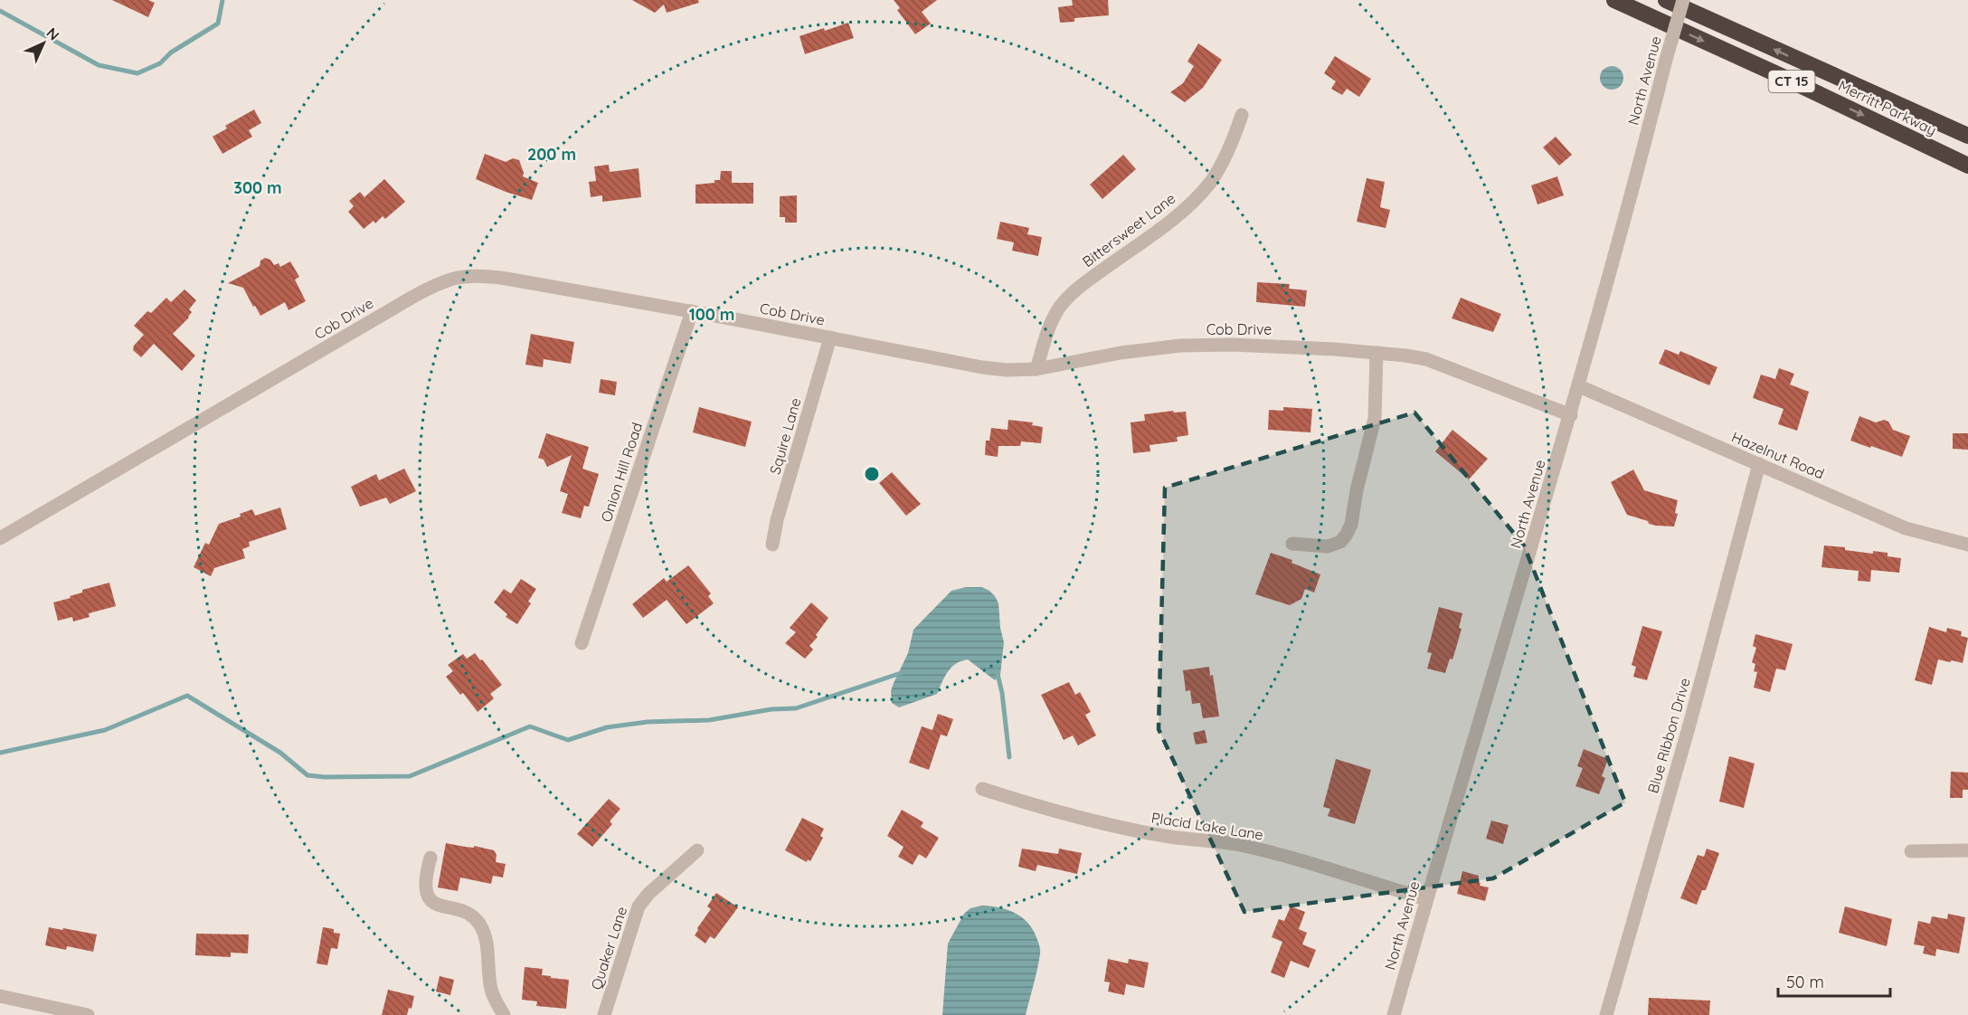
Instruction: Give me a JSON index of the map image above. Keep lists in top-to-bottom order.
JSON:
{
  "streets": {
    "highway": ["CT 15", "Merritt Parkway"],
    "street": [
      "North Avenue",
      "Bittersweet Lane",
      "Cob Drive",
      "Squire Lane",
      "Hazelnut Road",
      "Onion Hill Road",
      "Blue Ribbon Drive",
      "Placid Lake Lane",
      "Quaker Lane"
    ]
  },
  "crossings": [
    ["North Avenue", "Cob Drive"],
    ["North Avenue", "Hazelnut Road"],
    ["North Avenue", "Placid Lake Lane"],
    ["Bittersweet Lane", "Cob Drive"],
    ["Cob Drive", "Squire Lane"],
    ["Cob Drive", "Onion Hill Road"],
    ["Hazelnut Road", "Blue Ribbon Drive"]
  ],
  "scale_bar": "50 m",
  "north": "top right",
  "rings": ["200 m", "300 m", "100 m"]
}
